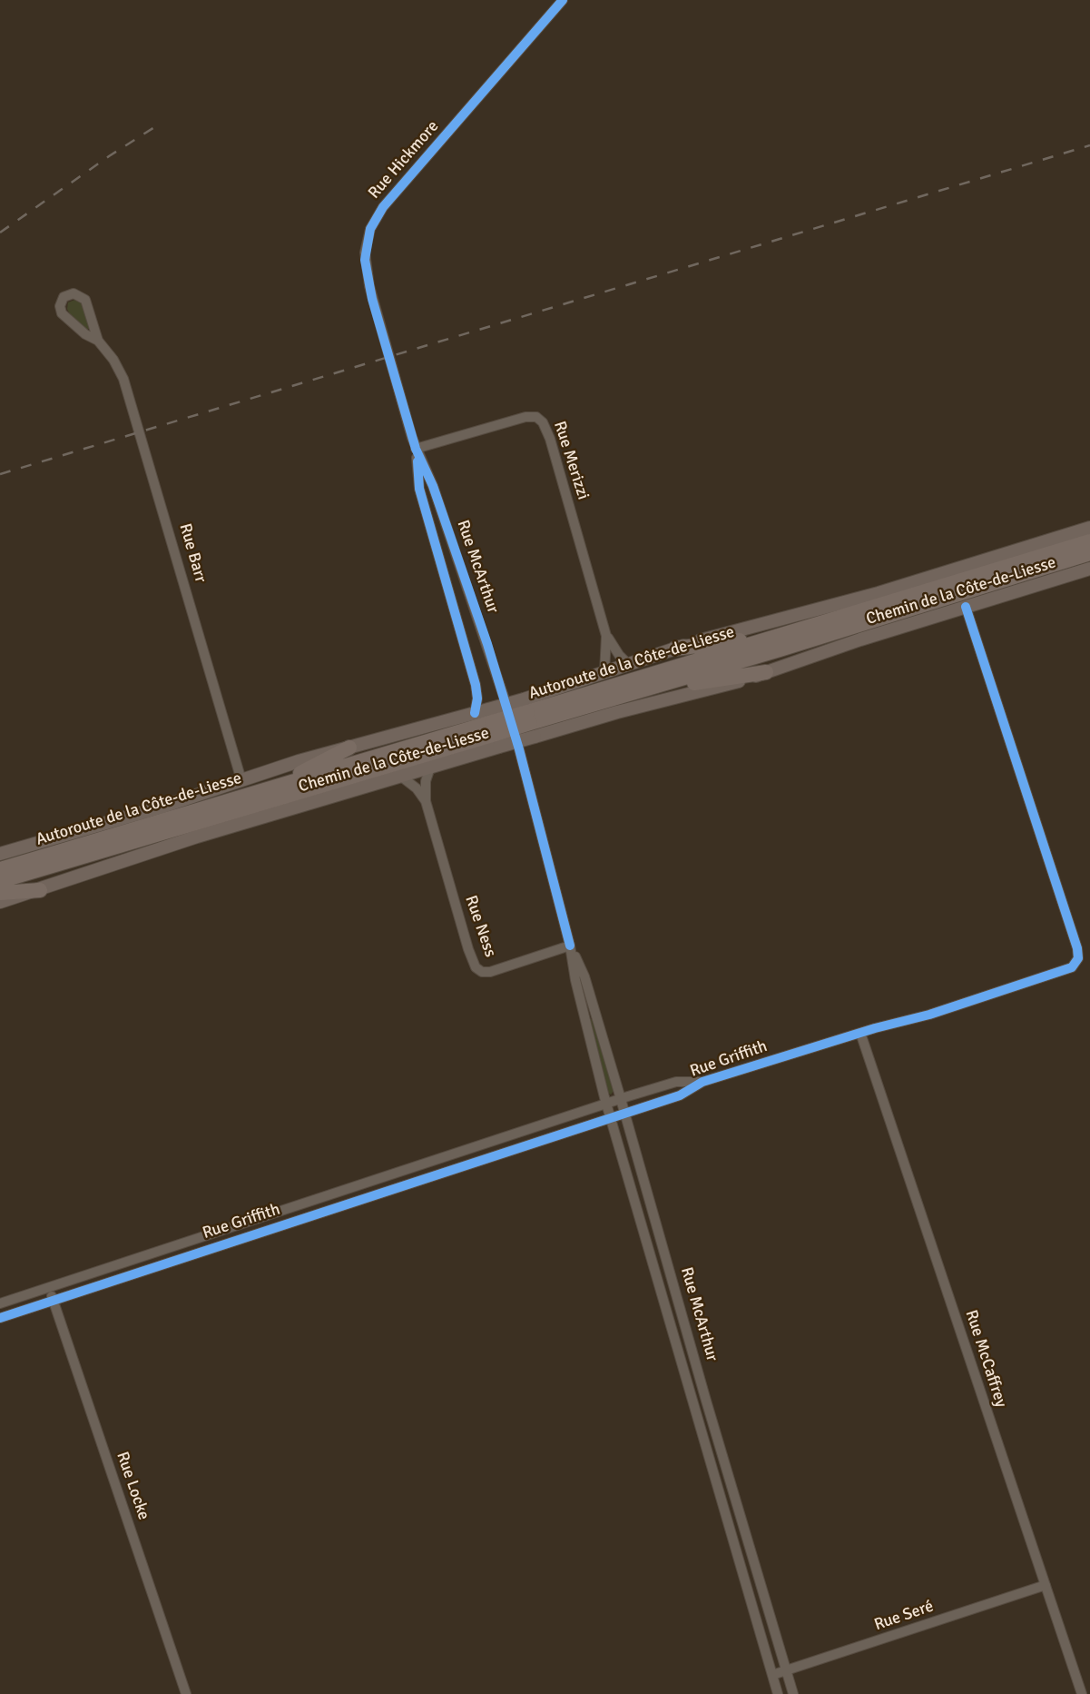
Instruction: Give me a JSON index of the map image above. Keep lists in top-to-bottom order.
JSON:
{
  "streets": {
    "highway": ["Autoroute de la Côte-de-Liesse"],
    "main road": ["Chemin de la Côte-de-Liesse"],
    "street": [
      "Rue Hickmore",
      "Rue Merizzi",
      "Rue Barr",
      "Rue McArthur",
      "Rue Ness",
      "Rue Griffith",
      "Rue McCaffrey",
      "Rue Locke",
      "Rue Seré"
    ]
  },
  "crossings": [
    ["Rue Hickmore", "Rue Merizzi"],
    ["Rue Hickmore", "Rue McArthur"],
    ["Rue Merizzi", "Rue McArthur"],
    ["Rue Merizzi", "Chemin de la Côte-de-Liesse"],
    ["Rue Barr", "Chemin de la Côte-de-Liesse"],
    ["Rue McArthur", "Rue Ness"],
    ["Rue McArthur", "Rue Griffith"],
    ["Rue McArthur", "Rue Seré"],
    ["Chemin de la Côte-de-Liesse", "Autoroute de la Côte-de-Liesse"],
    ["Chemin de la Côte-de-Liesse", "Rue Ness"],
    ["Chemin de la Côte-de-Liesse", "Rue Griffith"],
    ["Rue Griffith", "Rue McCaffrey"],
    ["Rue Griffith", "Rue Locke"],
    ["Rue McCaffrey", "Rue Seré"]
  ]
}
